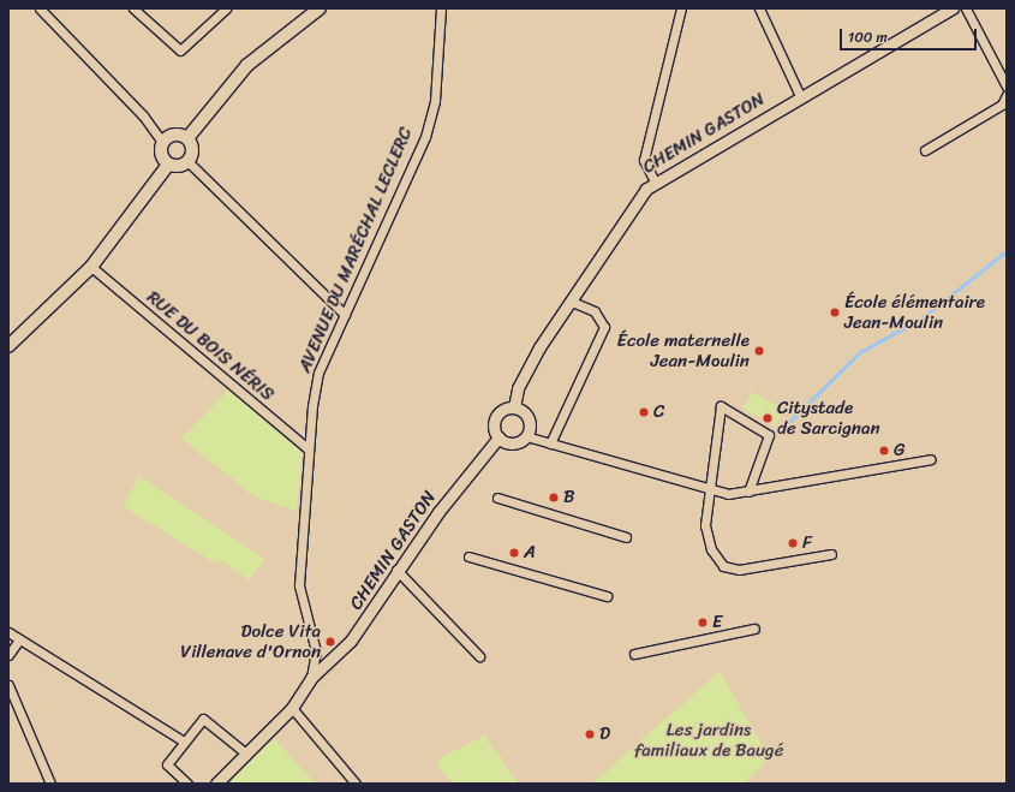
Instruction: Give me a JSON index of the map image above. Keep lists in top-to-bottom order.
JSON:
{
  "streets": {
    "street": ["CHEMIN GASTON", "AVENUE DU MARÉCHAL LECLERC", "RUE DU BOIS NÉRIS"]
  },
  "crossings": [
    ["CHEMIN GASTON", "AVENUE DU MARÉCHAL LECLERC"],
    ["AVENUE DU MARÉCHAL LECLERC", "RUE DU BOIS NÉRIS"]
  ],
  "parks": ["Les jardins familiaux de Baugé"],
  "places": [
    "École élémentaire Jean-Moulin",
    "École maternelle Jean-Moulin",
    "C",
    "Citystade de Sarcignan",
    "G",
    "B",
    "F",
    "A",
    "E",
    "Dolce Vita Villenave d'Ornon",
    "D"
  ],
  "scale_bar": "100 m"
}
